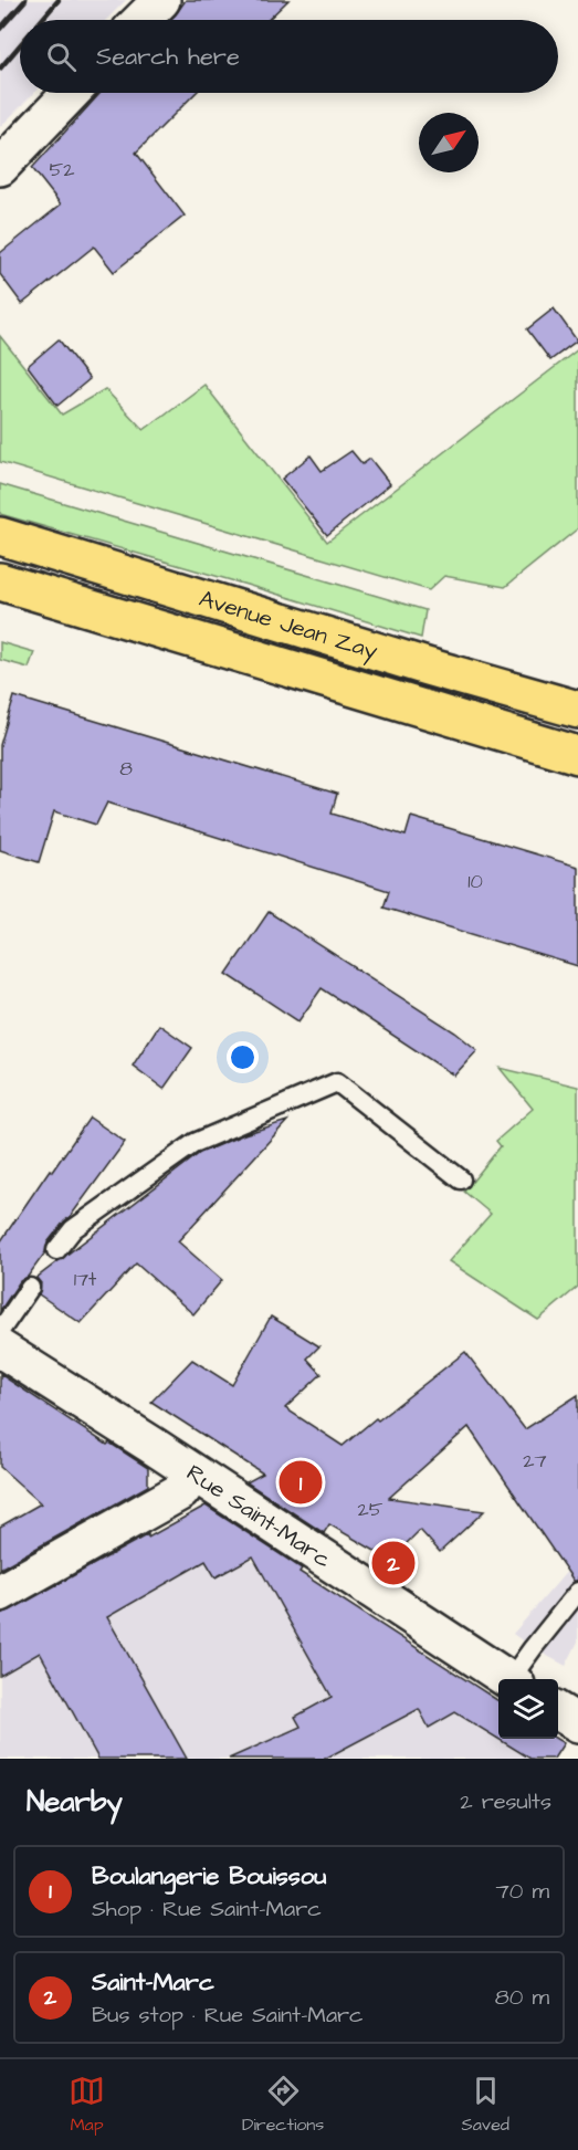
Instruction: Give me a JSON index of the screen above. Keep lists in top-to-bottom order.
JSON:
{
  "streets": {
    "main road": ["Avenue Jean Zay"],
    "street": ["Rue Saint-Marc"]
  },
  "house_numbers": [
    "52",
    "8",
    "10",
    "17t",
    "27",
    "25"
  ],
  "north": "top right",
  "page": {
    "search": "Search here",
    "pins": ["1", "2"],
    "heading": ["Nearby", "2 results"],
    "list": [
      {
        "mark": "1",
        "name": "Boulangerie Bouissou",
        "note": "Shop · Rue Saint-Marc",
        "value": "70 m"
      },
      {
        "mark": "2",
        "name": "Saint-Marc",
        "note": "Bus stop · Rue Saint-Marc",
        "value": "80 m"
      }
    ],
    "nav": ["Map", "Directions", "Saved"]
  }
}
